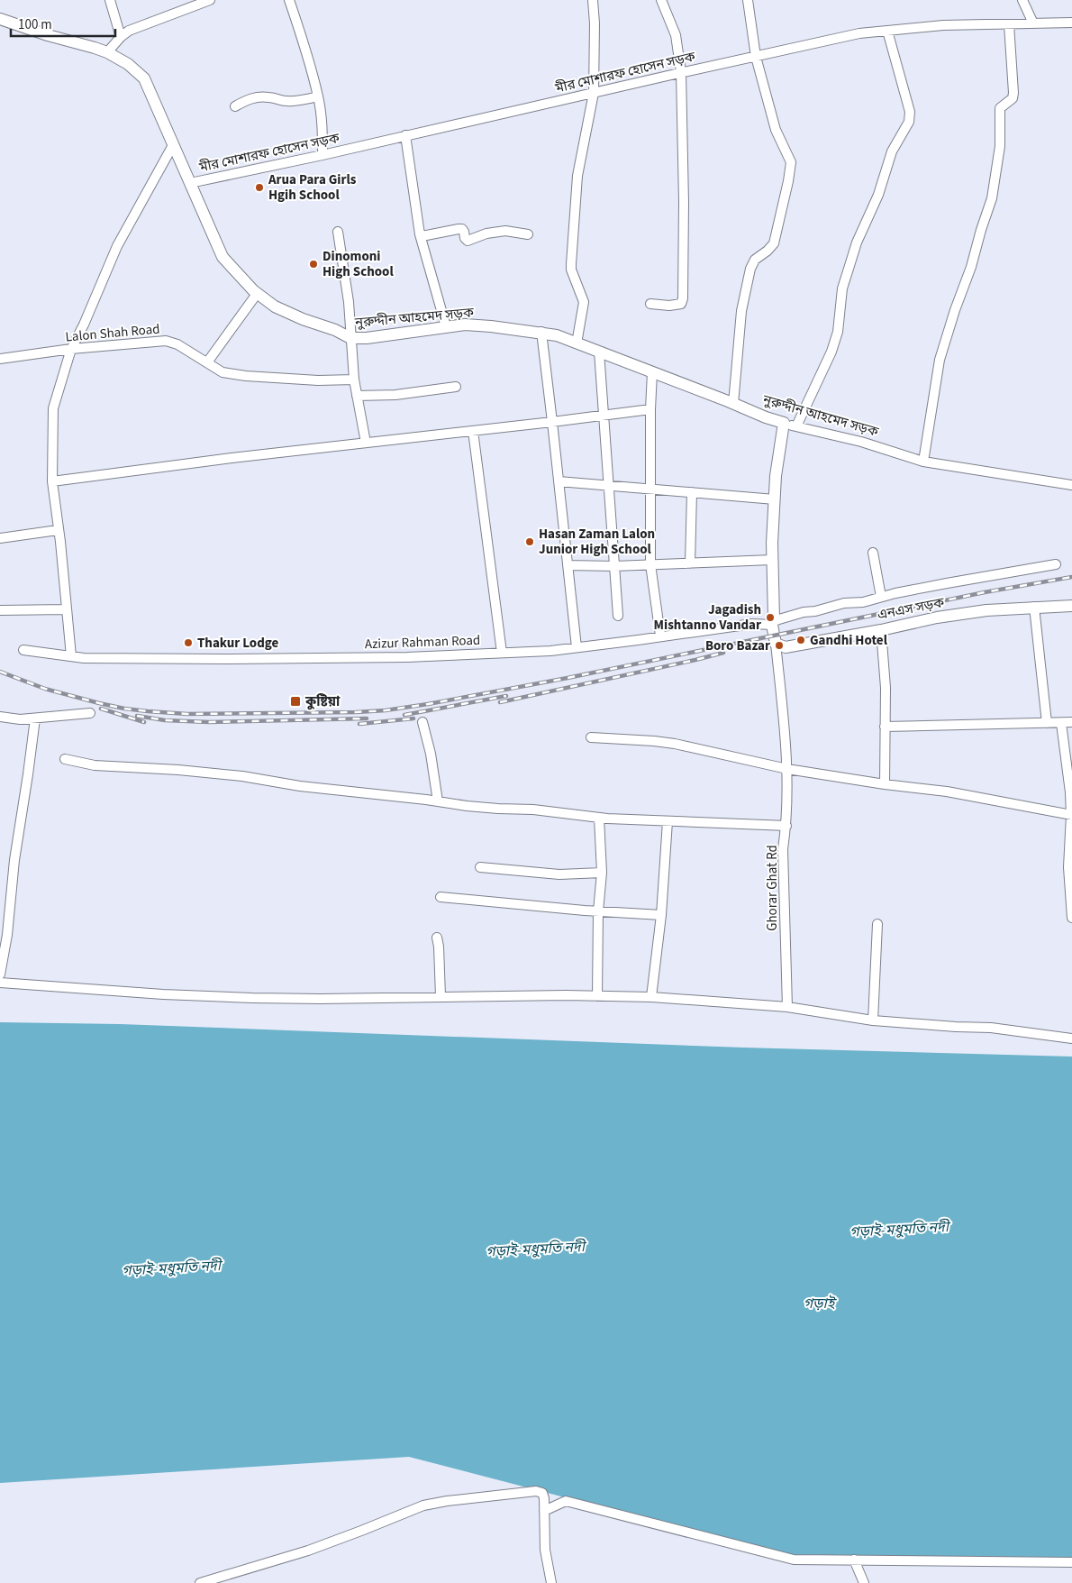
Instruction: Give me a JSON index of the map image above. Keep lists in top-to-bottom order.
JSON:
{
  "streets": {
    "main road": ["নুরুদ্দীন আহমেদ সড়ক", "এনএস সড়ক"],
    "street": [
      "মীর মোশারফ হোসেন সড়ক",
      "Lalon Shah Road",
      "Azizur Rahman Road",
      "Ghorar Ghat Rd"
    ]
  },
  "crossings": [
    ["মীর মোশারফ হোসেন সড়ক", "নুরুদ্দীন আহমেদ সড়ক"],
    ["এনএস সড়ক", "Ghorar Ghat Rd"]
  ],
  "water": ["গড়াই-মধুমতি নদী", "গড়াই"],
  "places": {
    "other": [
      "Arua Para Girls Hgih School",
      "Dinomoni High School",
      "Hasan Zaman Lalon Junior High School",
      "Jagadish Mishtanno Vandar",
      "Gandhi Hotel",
      "Thakur Lodge",
      "Boro Bazar"
    ],
    "transit": ["কুষ্টিয়া"]
  },
  "scale_bar": "100 m"
}
